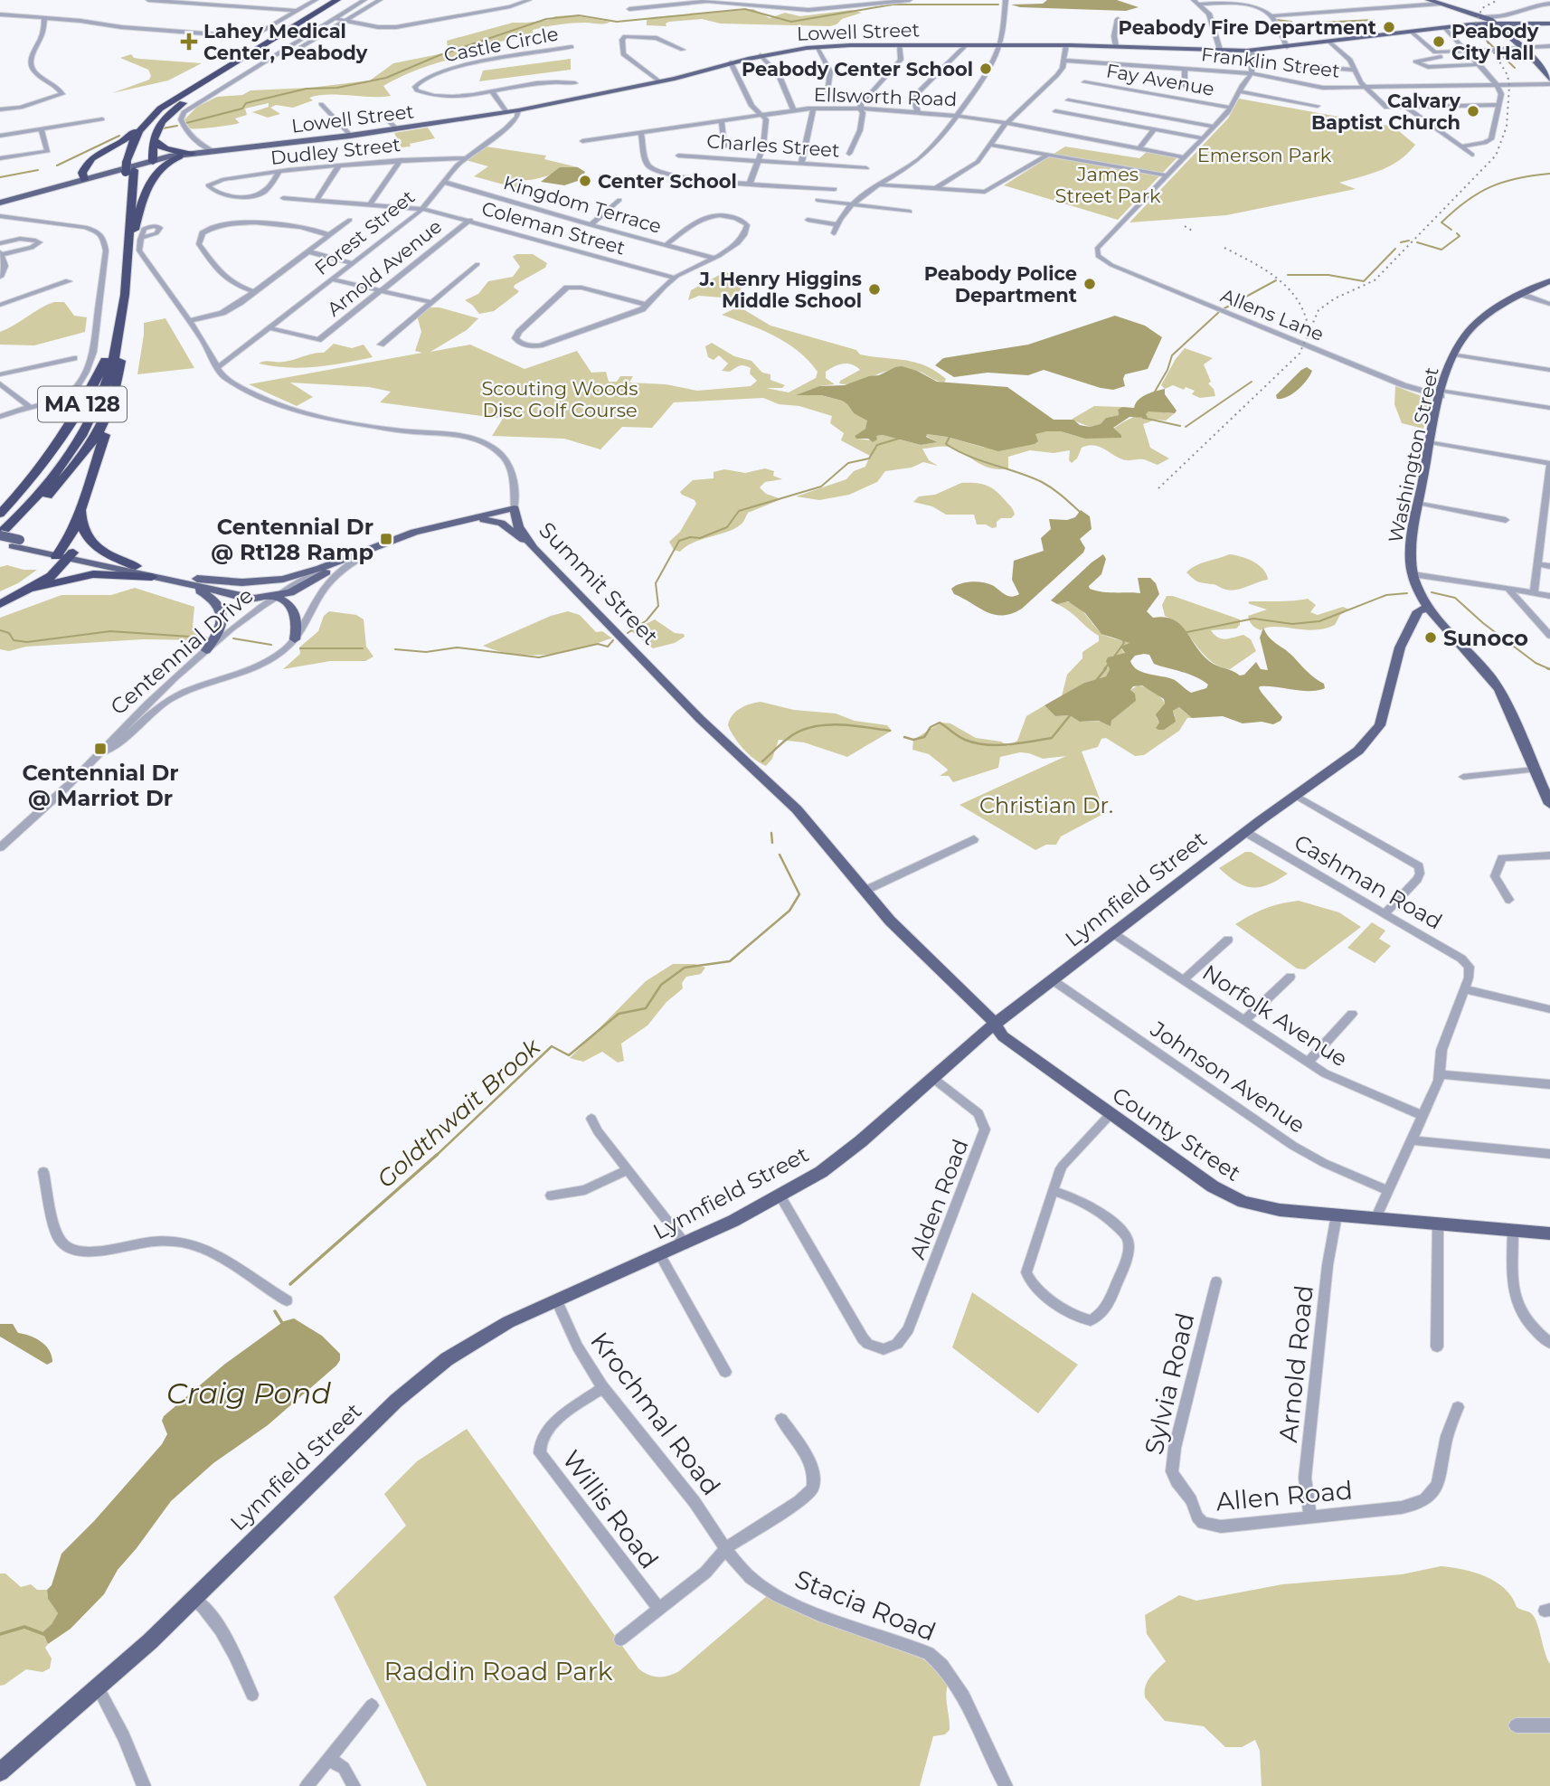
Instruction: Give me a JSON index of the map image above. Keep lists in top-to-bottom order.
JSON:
{
  "streets": {
    "highway": ["MA 128"],
    "main road": [
      "Lowell Street",
      "Washington Street",
      "Summit Street",
      "Centennial Drive",
      "Lynnfield Street",
      "County Street"
    ],
    "street": [
      "Castle Circle",
      "Franklin Street",
      "Fay Avenue",
      "Ellsworth Road",
      "Charles Street",
      "Dudley Street",
      "Kingdom Terrace",
      "Coleman Street",
      "Forest Street",
      "Arnold Avenue",
      "Allens Lane",
      "Cashman Road",
      "Norfolk Avenue",
      "Johnson Avenue",
      "Alden Road",
      "Arnold Road",
      "Sylvia Road",
      "Krochmal Road",
      "Allen Road",
      "Willis Road",
      "Stacia Road"
    ]
  },
  "crossings": [
    ["Lowell Street", "Forest Street"],
    ["Dudley Street", "Forest Street"],
    ["Kingdom Terrace", "Forest Street"],
    ["Coleman Street", "Forest Street"],
    ["Coleman Street", "Arnold Avenue"],
    ["Forest Street", "Arnold Avenue"],
    ["Forest Street", "Summit Street"],
    ["Allens Lane", "Washington Street"],
    ["Washington Street", "Lynnfield Street"],
    ["Summit Street", "Centennial Drive"],
    ["Summit Street", "Lynnfield Street"],
    ["Summit Street", "County Street"],
    ["Cashman Road", "Lynnfield Street"],
    ["Lynnfield Street", "Norfolk Avenue"],
    ["Lynnfield Street", "Johnson Avenue"],
    ["Lynnfield Street", "County Street"],
    ["Lynnfield Street", "Alden Road"],
    ["Lynnfield Street", "Krochmal Road"],
    ["County Street", "Arnold Road"],
    ["Arnold Road", "Allen Road"],
    ["Sylvia Road", "Allen Road"],
    ["Krochmal Road", "Willis Road"],
    ["Krochmal Road", "Stacia Road"]
  ],
  "water": ["Goldthwait Brook", "Craig Pond"],
  "parks": [
    "Emerson Park",
    "James Street Park",
    "Scouting Woods Disc Golf Course",
    "Christian Dr.",
    "Raddin Road Park"
  ],
  "places": {
    "other": [
      "Peabody Fire Department",
      "Peabody City Hall",
      "Peabody Center School",
      "Calvary Baptist Church",
      "Center School",
      "Peabody Police Department",
      "J. Henry Higgins Middle School",
      "Sunoco"
    ],
    "health": ["Lahey Medical Center, Peabody"],
    "transit": ["Centennial Dr @ Rt128 Ramp", "Centennial Dr @ Marriot Dr"]
  }
}
